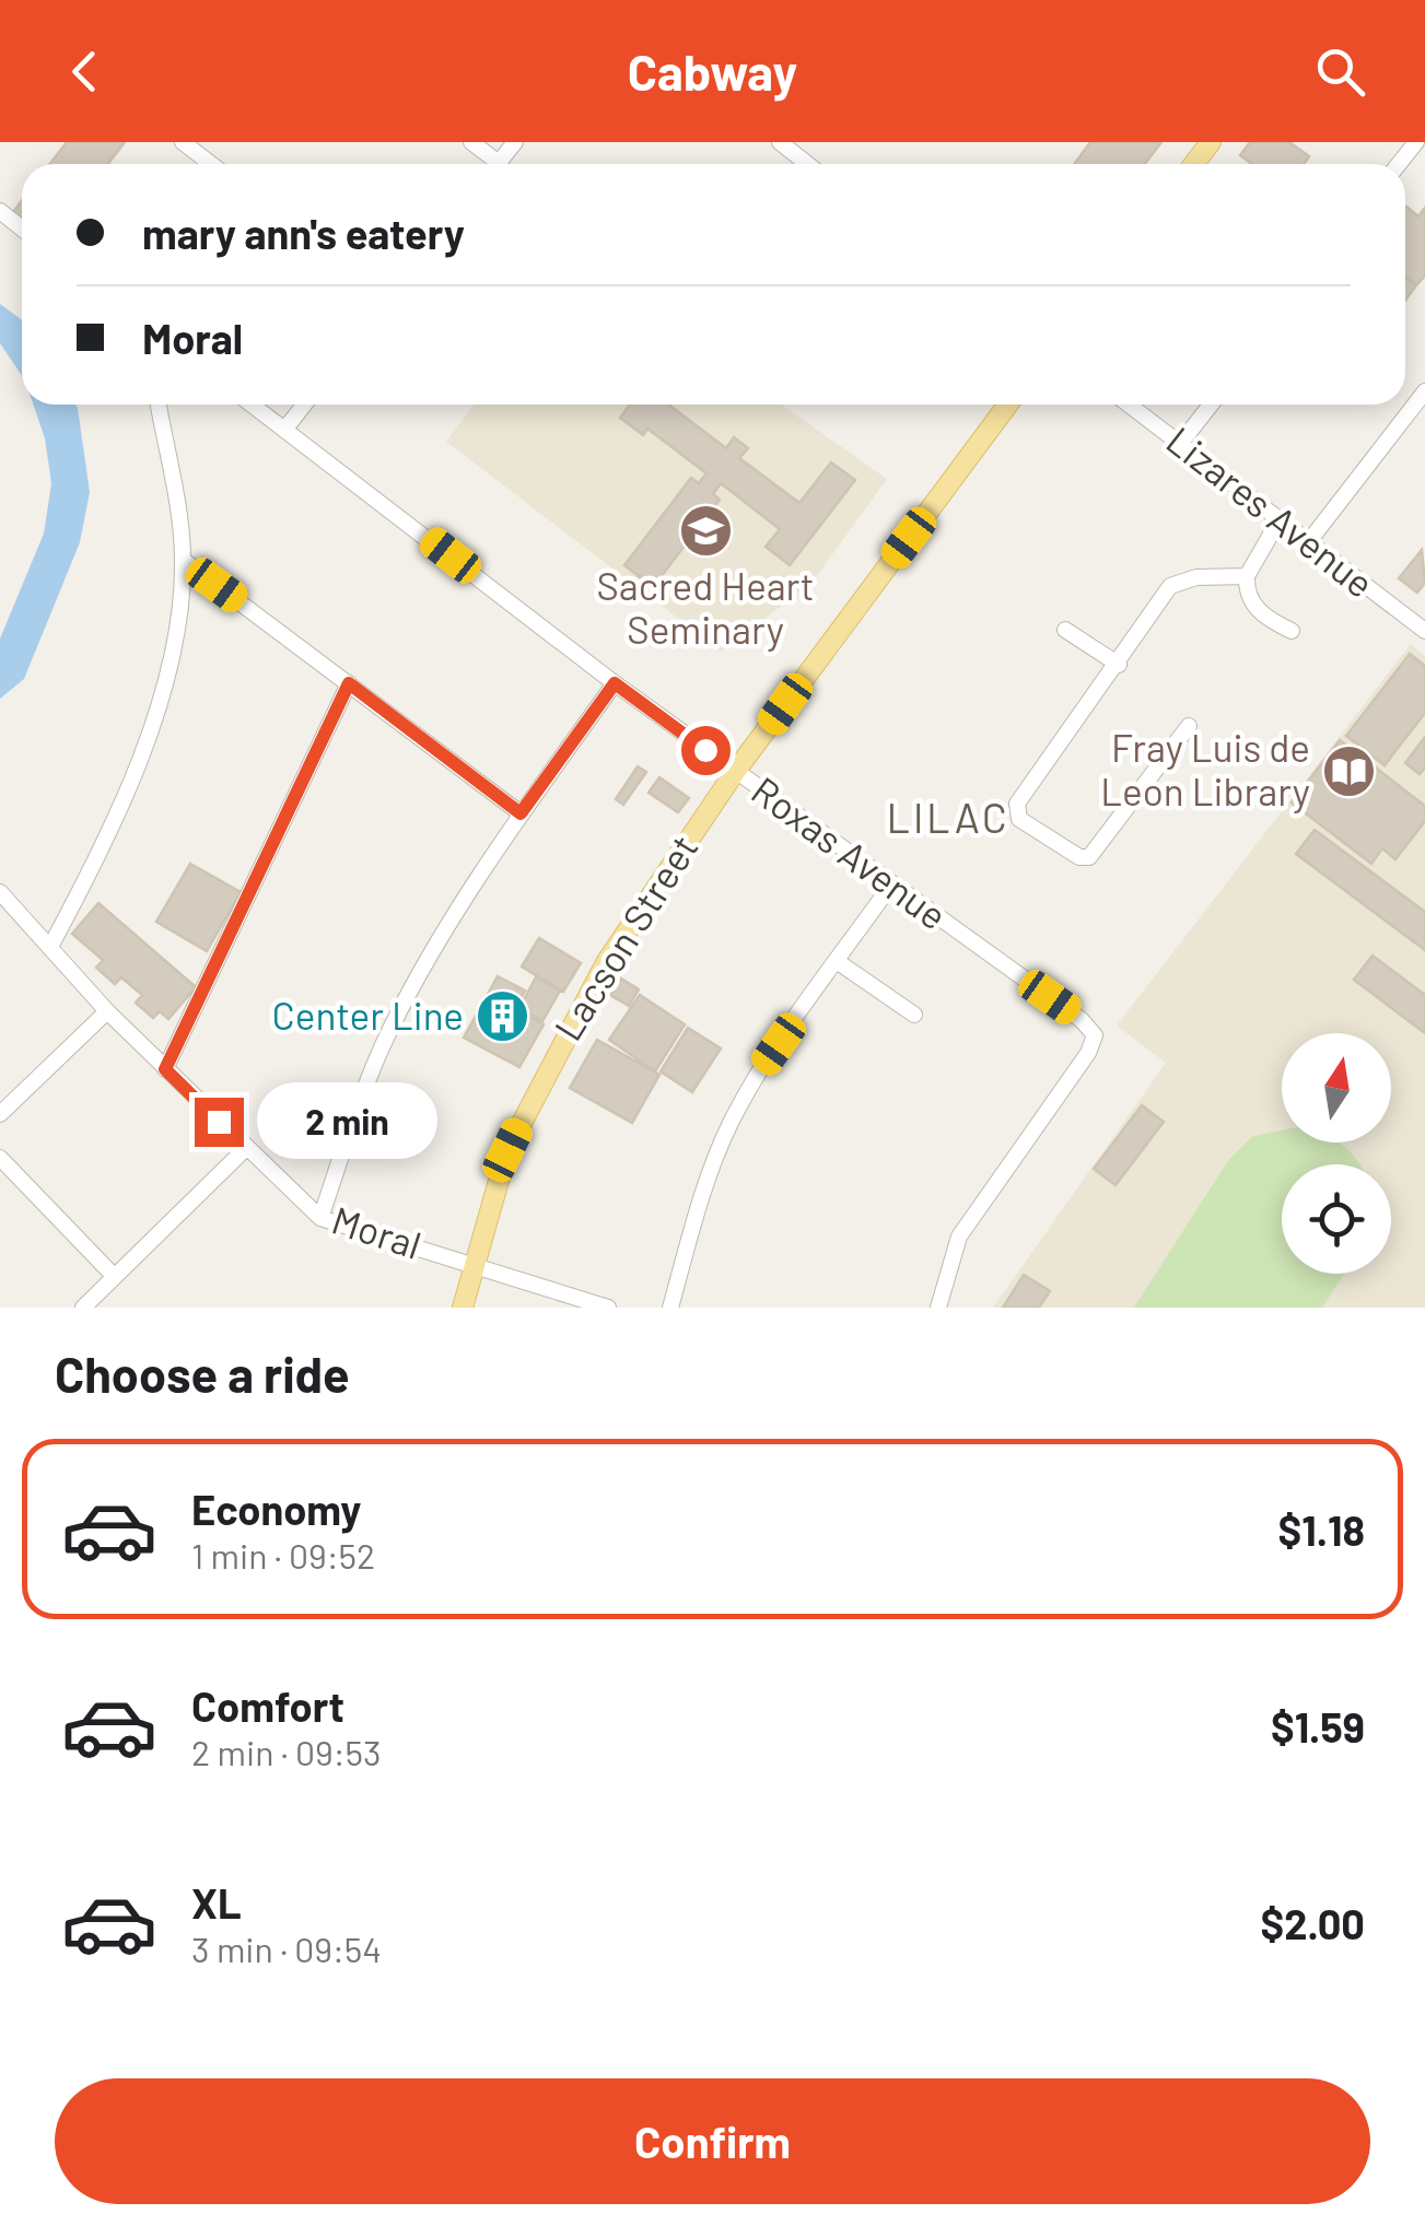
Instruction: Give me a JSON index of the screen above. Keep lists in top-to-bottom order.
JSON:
{
  "streets": {
    "main road": ["Lacson Street"],
    "street": ["Lizares Avenue", "Roxas Avenue", "Moral"]
  },
  "crossings": [
    ["Roxas Avenue", "Lacson Street"],
    ["Lacson Street", "Moral"]
  ],
  "districts": ["LILAC"],
  "places": {
    "school or university": ["Sacred Heart Seminary"],
    "library": ["Fray Luis de Leon Library"],
    "building": ["Center Line"]
  },
  "north": "top",
  "page": {
    "header": "Cabway",
    "banner": ["mary ann's eatery", "Moral"],
    "bubble": "2 min",
    "heading": "Choose a ride",
    "list": [
      {
        "name": "Economy",
        "note": "1 min · 09:52",
        "value": "$1.18"
      },
      {
        "name": "Comfort",
        "note": "2 min · 09:53",
        "value": "$1.59"
      },
      {
        "name": "XL",
        "note": "3 min · 09:54",
        "value": "$2.00"
      }
    ],
    "buttons": "Confirm"
  }
}
